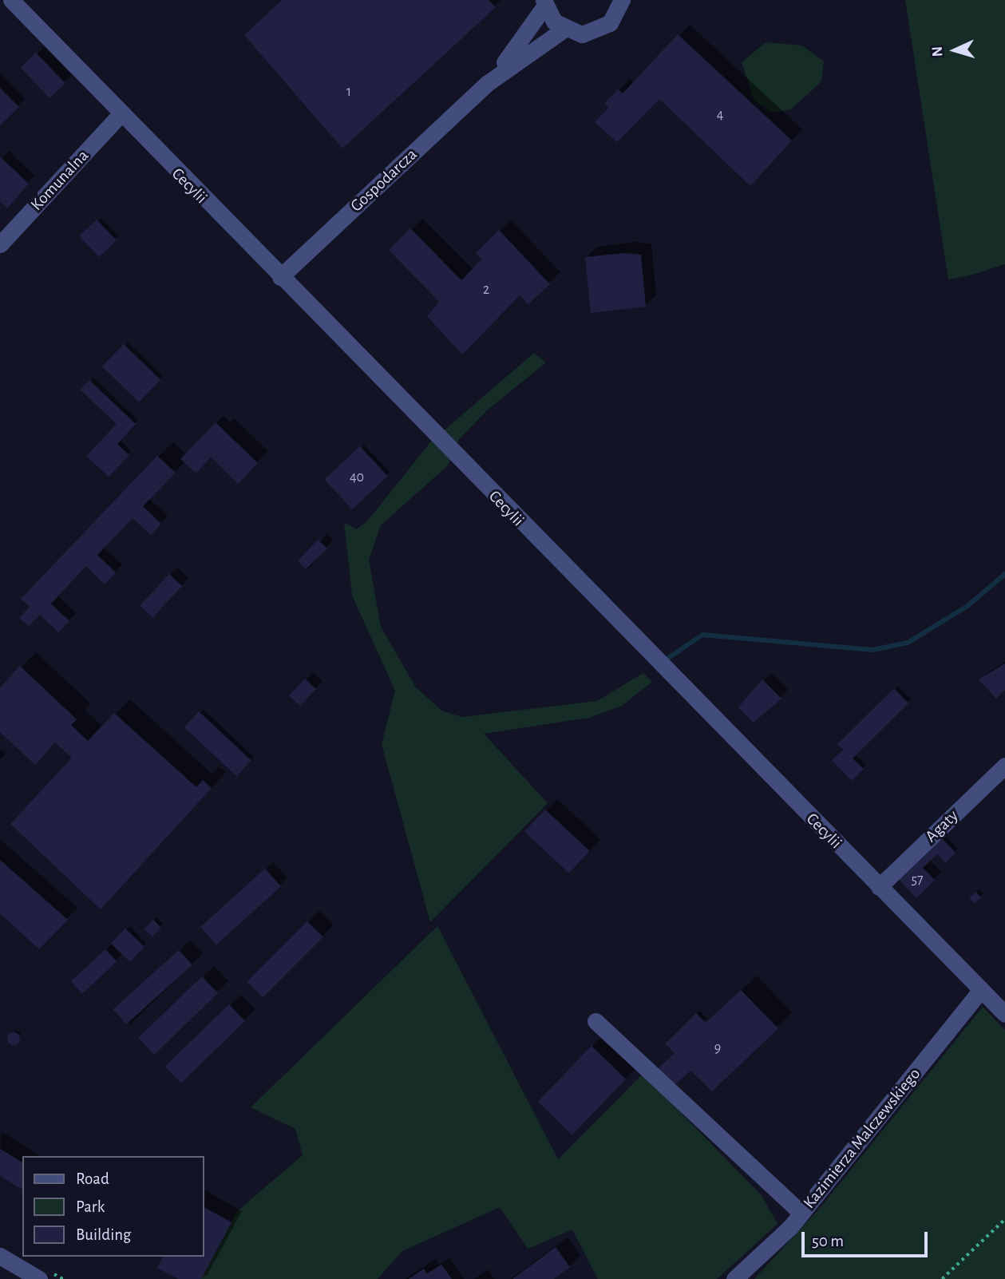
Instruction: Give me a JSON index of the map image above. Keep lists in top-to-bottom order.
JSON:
{
  "streets": {
    "street": [
      "Komunalna",
      "Gospodarcza",
      "Cecylii",
      "Agaty",
      "Kazimierza Malczewskiego"
    ]
  },
  "crossings": [
    ["Komunalna", "Cecylii"],
    ["Gospodarcza", "Cecylii"],
    ["Cecylii", "Agaty"],
    ["Cecylii", "Kazimierza Malczewskiego"]
  ],
  "house_numbers": [
    "1",
    "4",
    "2",
    "40",
    "57",
    "9"
  ],
  "legend": ["Road", "Park", "Building"],
  "scale_bar": "50 m",
  "north": "left"
}
